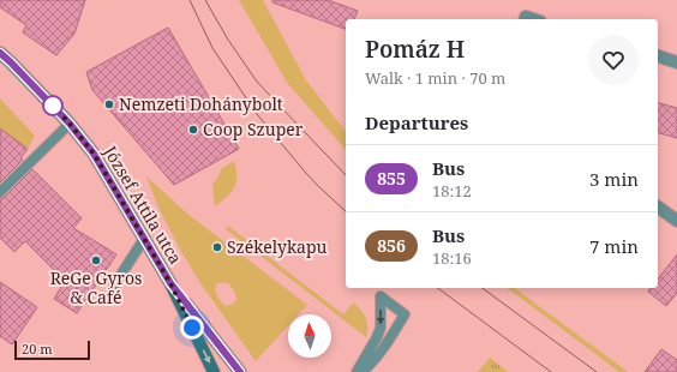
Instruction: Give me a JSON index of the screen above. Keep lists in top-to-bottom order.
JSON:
{
  "streets": {
    "main road": ["József Attila utca"]
  },
  "places": [
    "Nemzeti Dohánybolt",
    "Coop Szuper",
    "Székelykapu",
    "ReGe Gyros & Café"
  ],
  "lines": ["bus line 855"],
  "scale_bar": "20 m",
  "north": "top",
  "page": {
    "heading": [
      ["Pomáz H", "Walk · 1 min · 70 m"],
      "Departures"
    ],
    "list": [
      {
        "mark": "855",
        "name": "Bus",
        "note": "18:12",
        "value": "3 min"
      },
      {
        "mark": "856",
        "name": "Bus",
        "note": "18:16",
        "value": "7 min"
      }
    ],
    "scale": "20 m"
  }
}
